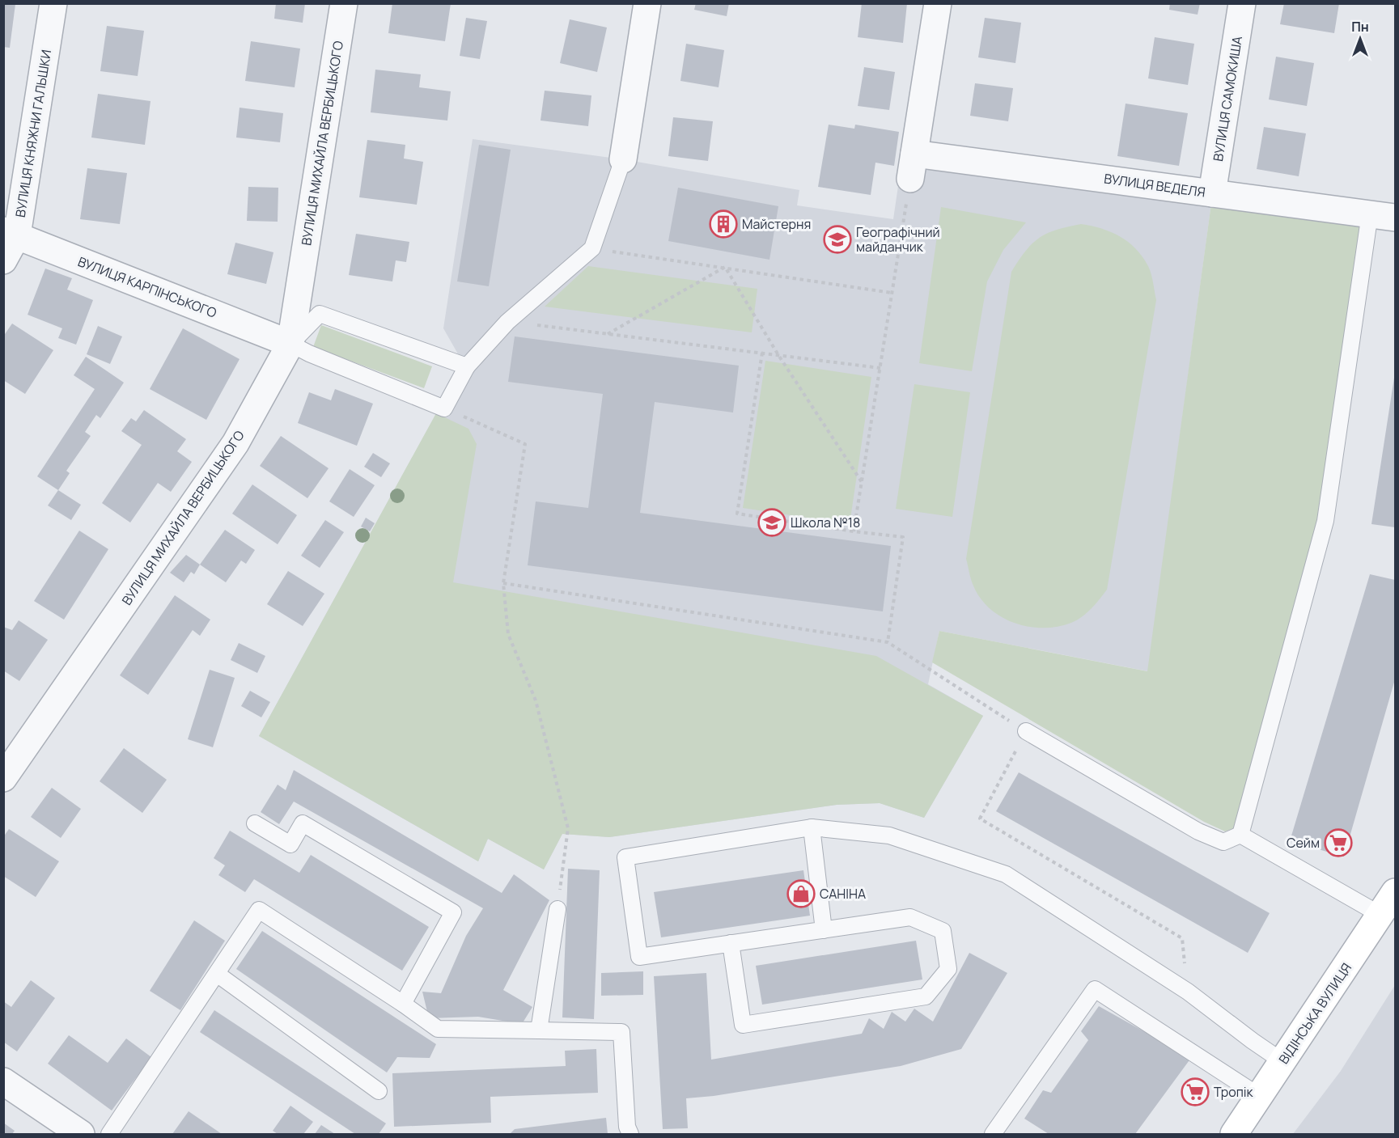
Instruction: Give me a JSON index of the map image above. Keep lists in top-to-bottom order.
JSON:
{
  "streets": {
    "main road": ["ВІДІНСЬКА ВУЛИЦЯ"],
    "street": [
      "ВУЛИЦЯ САМОКИША",
      "ВУЛИЦЯ КНЯЖНИ ГАЛЬШКИ",
      "ВУЛИЦЯ МИХАЙЛА ВЕРБИЦЬКОГО",
      "ВУЛИЦЯ ВЕДЕЛЯ",
      "ВУЛИЦЯ КАРПІНСЬКОГО"
    ]
  },
  "crossings": [
    ["ВУЛИЦЯ САМОКИША", "ВУЛИЦЯ ВЕДЕЛЯ"],
    ["ВУЛИЦЯ КНЯЖНИ ГАЛЬШКИ", "ВУЛИЦЯ КАРПІНСЬКОГО"],
    ["ВУЛИЦЯ МИХАЙЛА ВЕРБИЦЬКОГО", "ВУЛИЦЯ КАРПІНСЬКОГО"]
  ],
  "places": {
    "building": ["Майстерня"],
    "school or university": ["Географічний майданчик", "Школа №18"],
    "supermarket": ["Сейм", "Тропік"],
    "shop": ["САНІНА"]
  },
  "north": "top"
}
